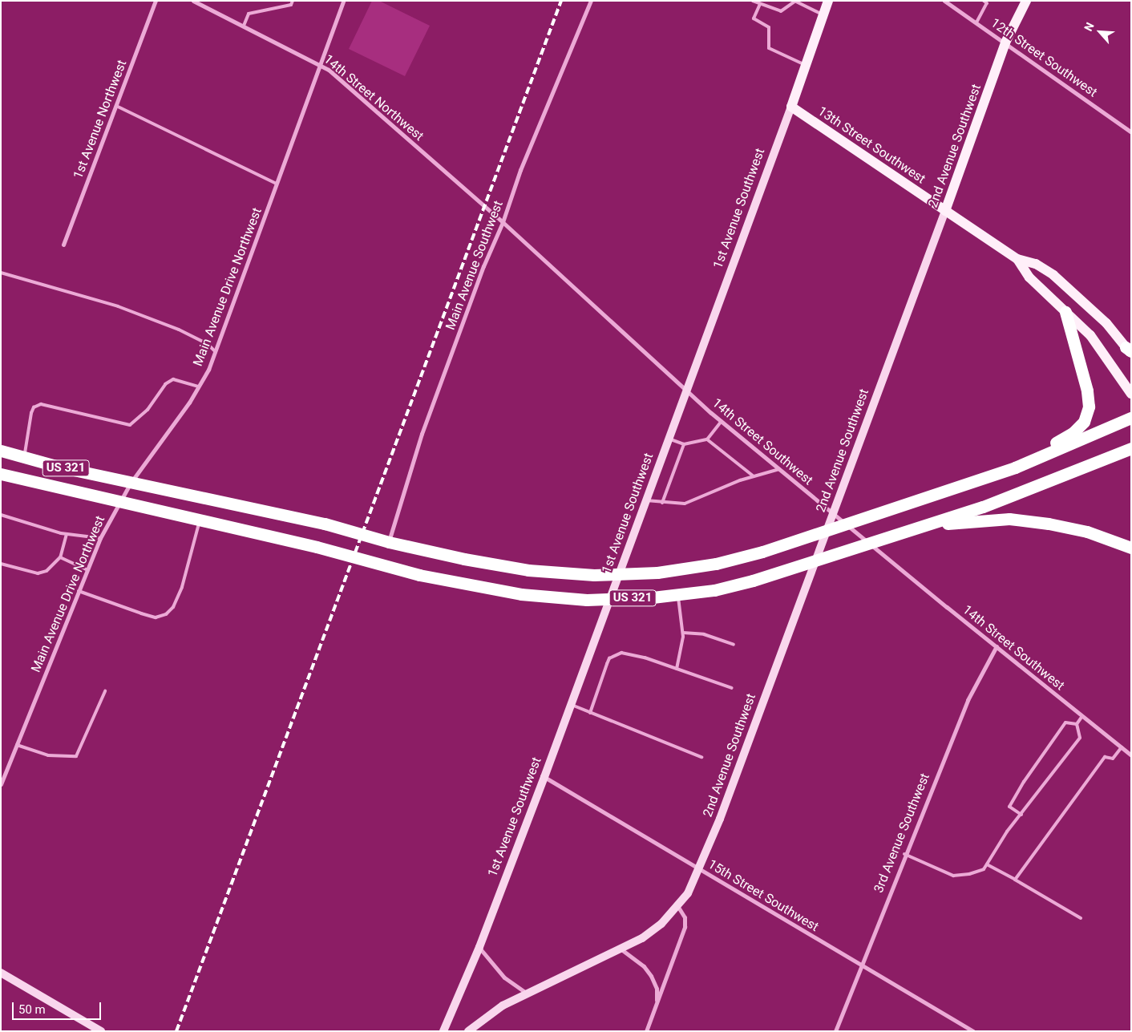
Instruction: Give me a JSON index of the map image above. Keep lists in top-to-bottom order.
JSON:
{
  "streets": {
    "highway": ["US 321"],
    "main road": ["13th Street Southwest", "2nd Avenue Southwest", "1st Avenue Southwest"],
    "street": [
      "12th Street Southwest",
      "14th Street Northwest",
      "1st Avenue Northwest",
      "Main Avenue Southwest",
      "Main Avenue Drive Northwest",
      "14th Street Southwest",
      "3rd Avenue Southwest",
      "15th Street Southwest"
    ]
  },
  "crossings": [
    ["12th Street Southwest", "2nd Avenue Southwest"],
    ["14th Street Northwest", "Main Avenue Drive Northwest"],
    ["14th Street Northwest", "14th Street Southwest"],
    ["13th Street Southwest", "2nd Avenue Southwest"],
    ["13th Street Southwest", "1st Avenue Southwest"],
    ["2nd Avenue Southwest", "14th Street Southwest"],
    ["2nd Avenue Southwest", "15th Street Southwest"],
    ["1st Avenue Southwest", "14th Street Southwest"],
    ["1st Avenue Southwest", "15th Street Southwest"],
    ["Main Avenue Southwest", "14th Street Southwest"],
    ["Main Avenue Southwest", "US 321"],
    ["Main Avenue Drive Northwest", "US 321"],
    ["14th Street Southwest", "3rd Avenue Southwest"],
    ["3rd Avenue Southwest", "15th Street Southwest"]
  ],
  "scale_bar": "50 m",
  "north": "top left"
}
